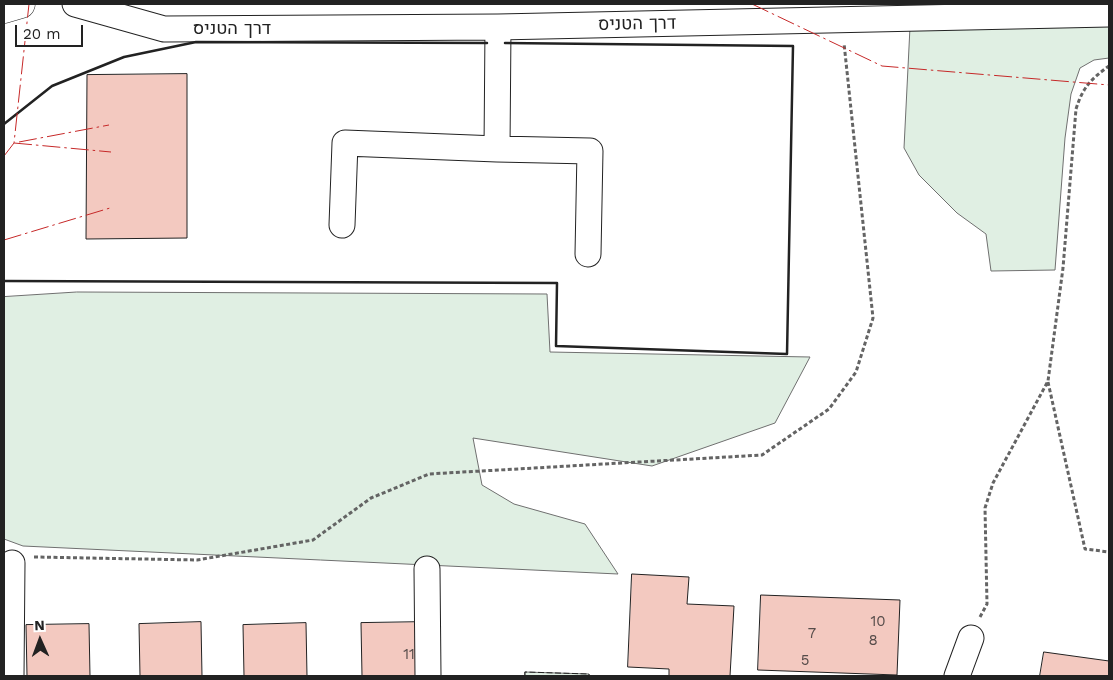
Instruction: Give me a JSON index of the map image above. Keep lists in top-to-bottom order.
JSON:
{
  "streets": {
    "street": ["דרך הטניס"]
  },
  "house_numbers": [
    "10",
    "7",
    "8",
    "11",
    "5"
  ],
  "scale_bar": "20 m",
  "north": "top"
}
